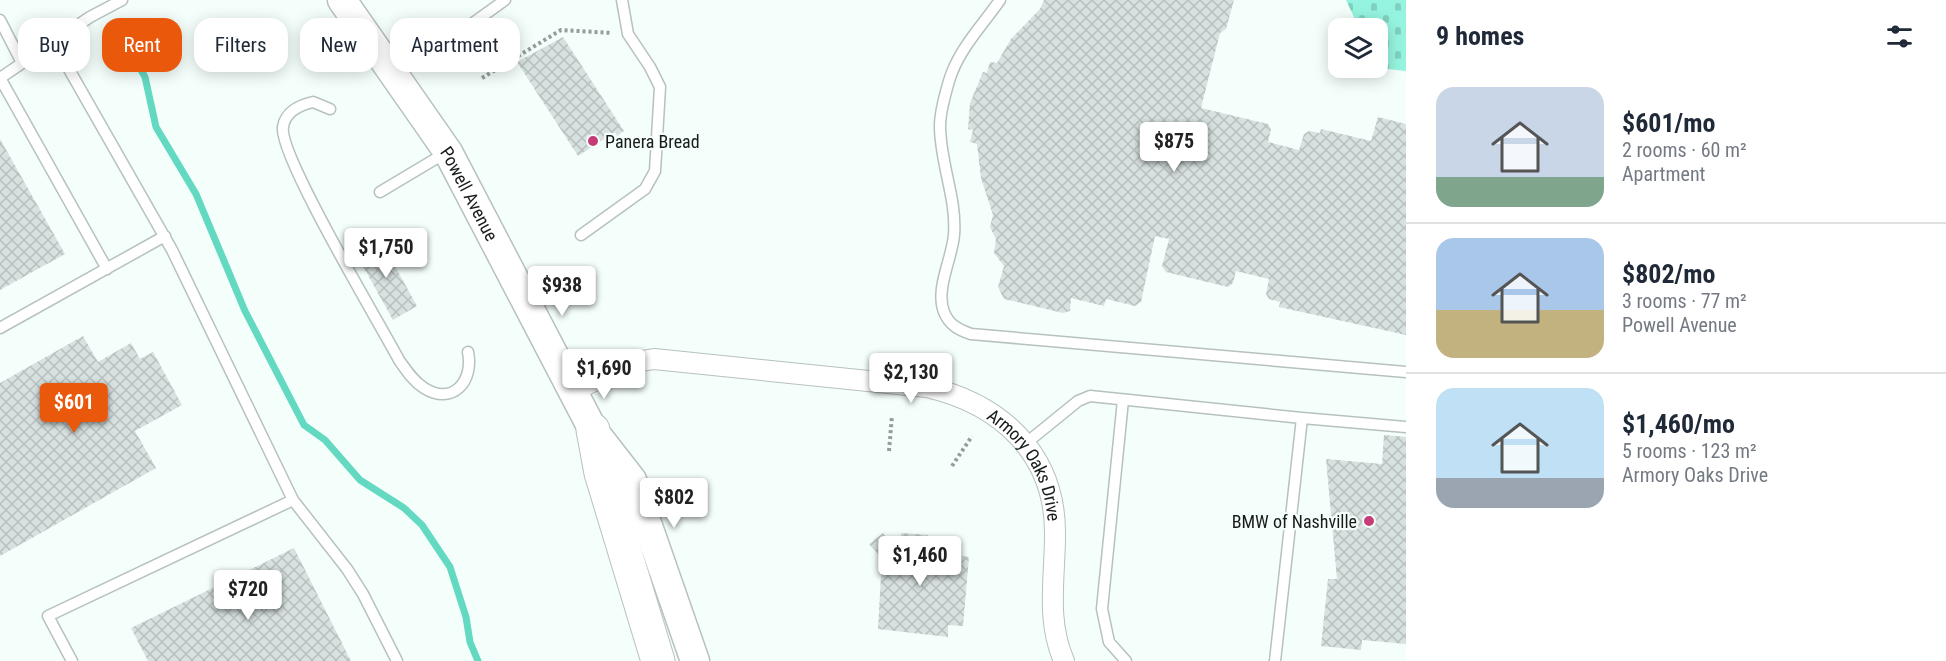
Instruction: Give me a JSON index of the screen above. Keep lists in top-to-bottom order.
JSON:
{
  "streets": {
    "main road": ["Powell Avenue"],
    "street": ["Armory Oaks Drive"]
  },
  "crossings": [
    ["Powell Avenue", "Armory Oaks Drive"]
  ],
  "places": ["Panera Bread", "BMW of Nashville"],
  "page": {
    "heading": "9 homes",
    "chip": [
      "Buy",
      "Rent",
      "Filters",
      "New",
      "Apartment"
    ],
    "list": [
      {
        "name": "$601/mo",
        "note": "2 rooms · 60 m² · Apartment"
      },
      {
        "name": "$802/mo",
        "note": "3 rooms · 77 m² · Powell Avenue"
      },
      {
        "name": "$1,460/mo",
        "note": "5 rooms · 123 m² · Armory Oaks Drive"
      }
    ],
    "price": [
      "$875",
      "$1,750",
      "$938",
      "$1,690",
      "$2,130",
      "$601",
      "$802",
      "$1,460",
      "$720"
    ]
  }
}
